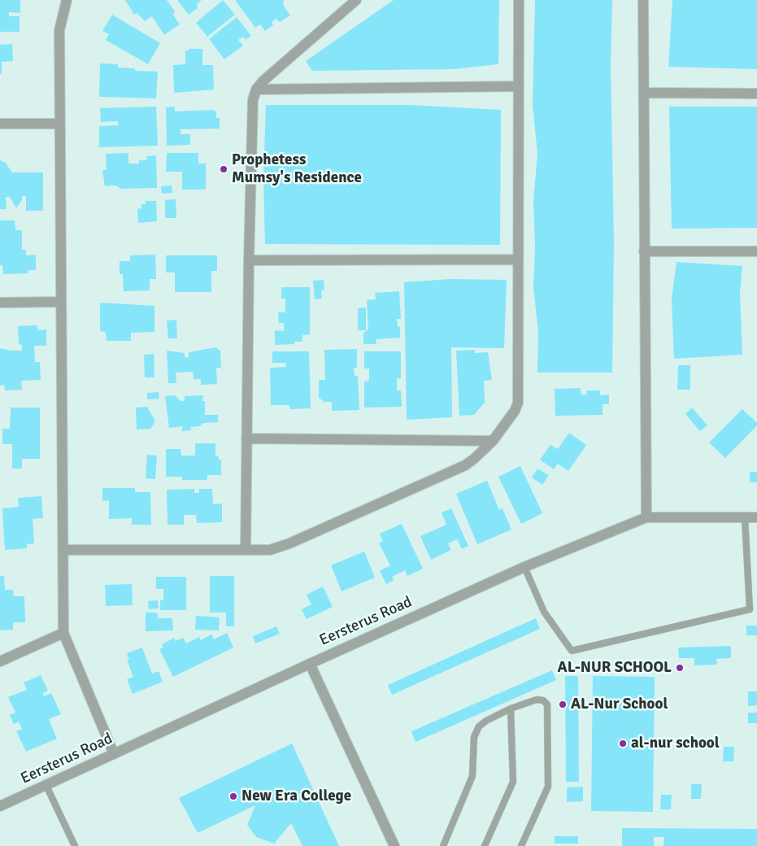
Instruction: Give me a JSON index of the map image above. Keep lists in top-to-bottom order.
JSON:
{
  "streets": {
    "street": ["Eersterus Road"]
  },
  "places": [
    "Prophetess Mumsy's Residence",
    "AL-NUR SCHOOL",
    "AL-Nur School",
    "al-nur school",
    "New Era College"
  ]
}
